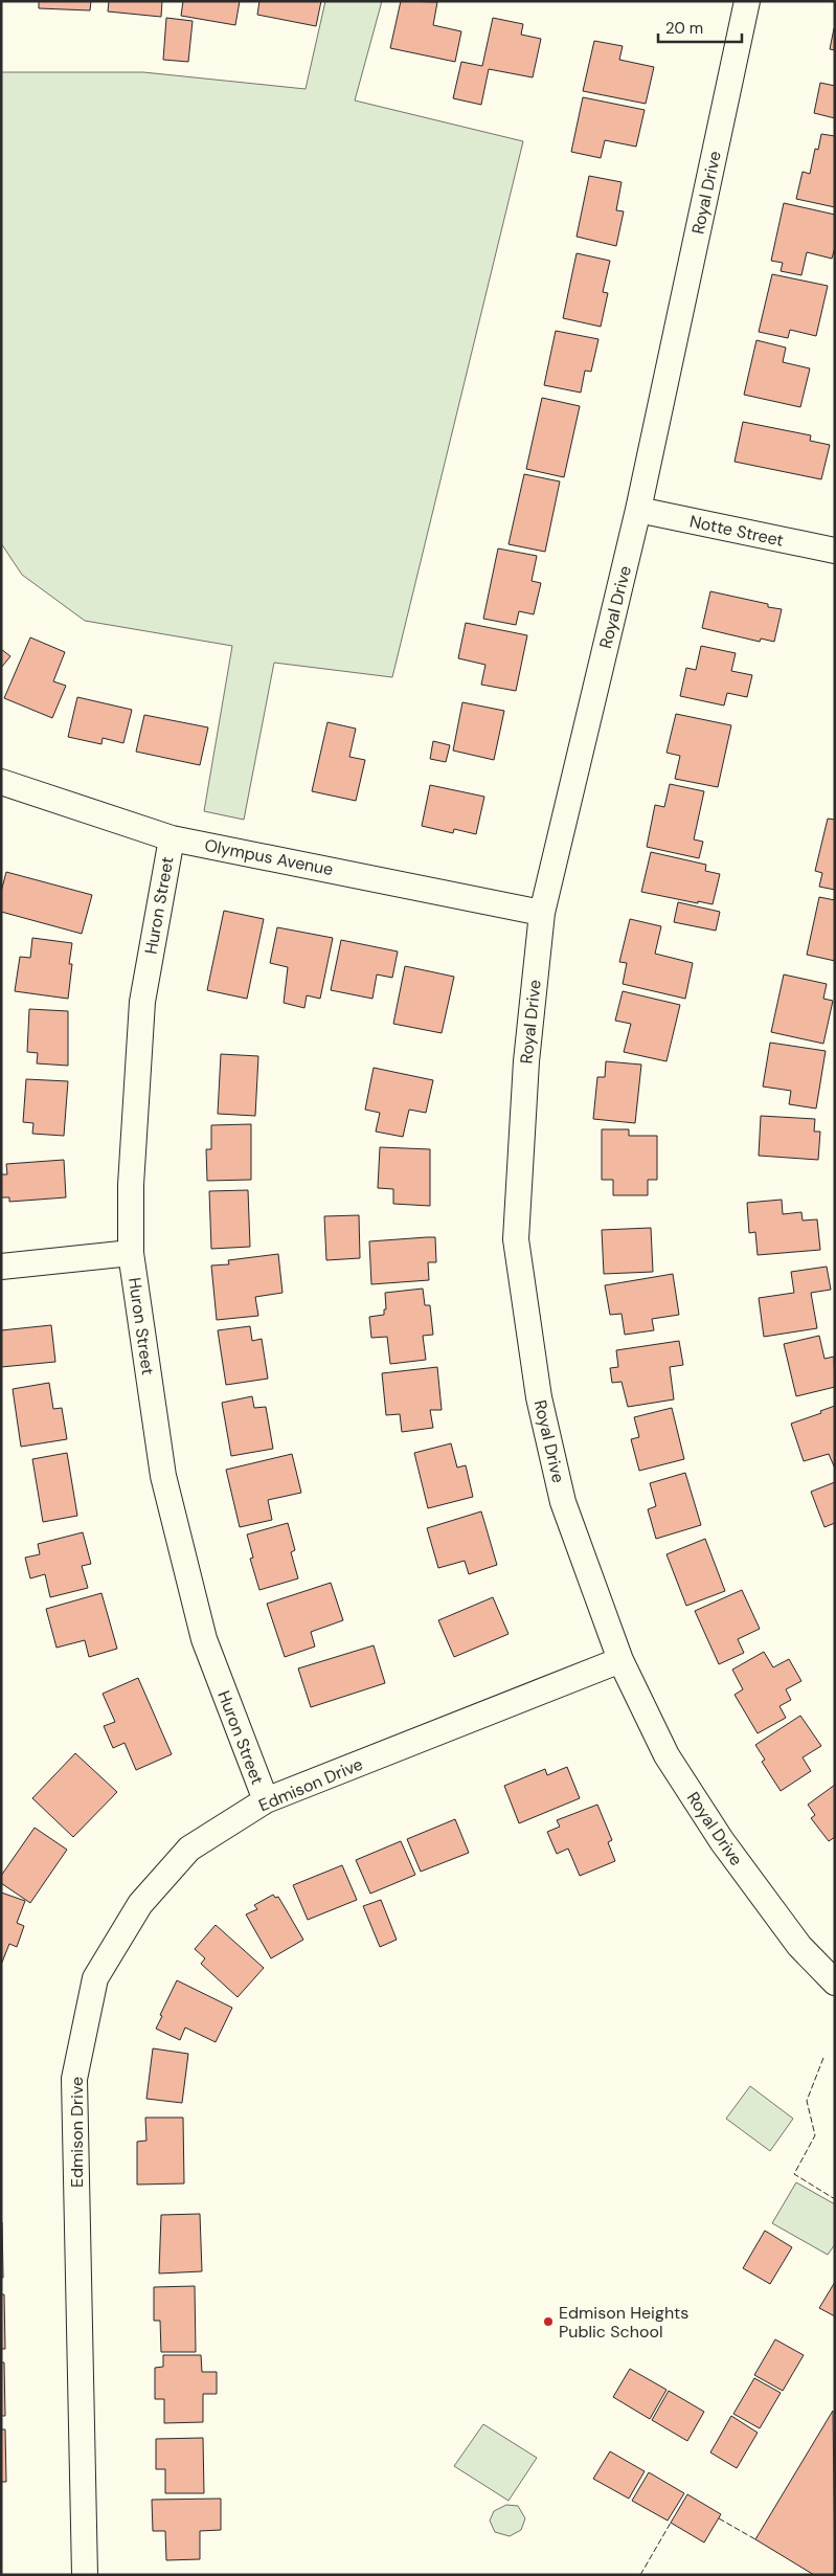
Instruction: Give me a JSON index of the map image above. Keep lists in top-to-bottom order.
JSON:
{
  "streets": {
    "street": [
      "Royal Drive",
      "Notte Street",
      "Olympus Avenue",
      "Huron Street",
      "Edmison Drive"
    ]
  },
  "crossings": [
    ["Royal Drive", "Notte Street"],
    ["Royal Drive", "Olympus Avenue"],
    ["Royal Drive", "Edmison Drive"],
    ["Olympus Avenue", "Huron Street"],
    ["Huron Street", "Edmison Drive"]
  ],
  "places": ["Edmison Heights Public School"],
  "scale_bar": "20 m"
}
